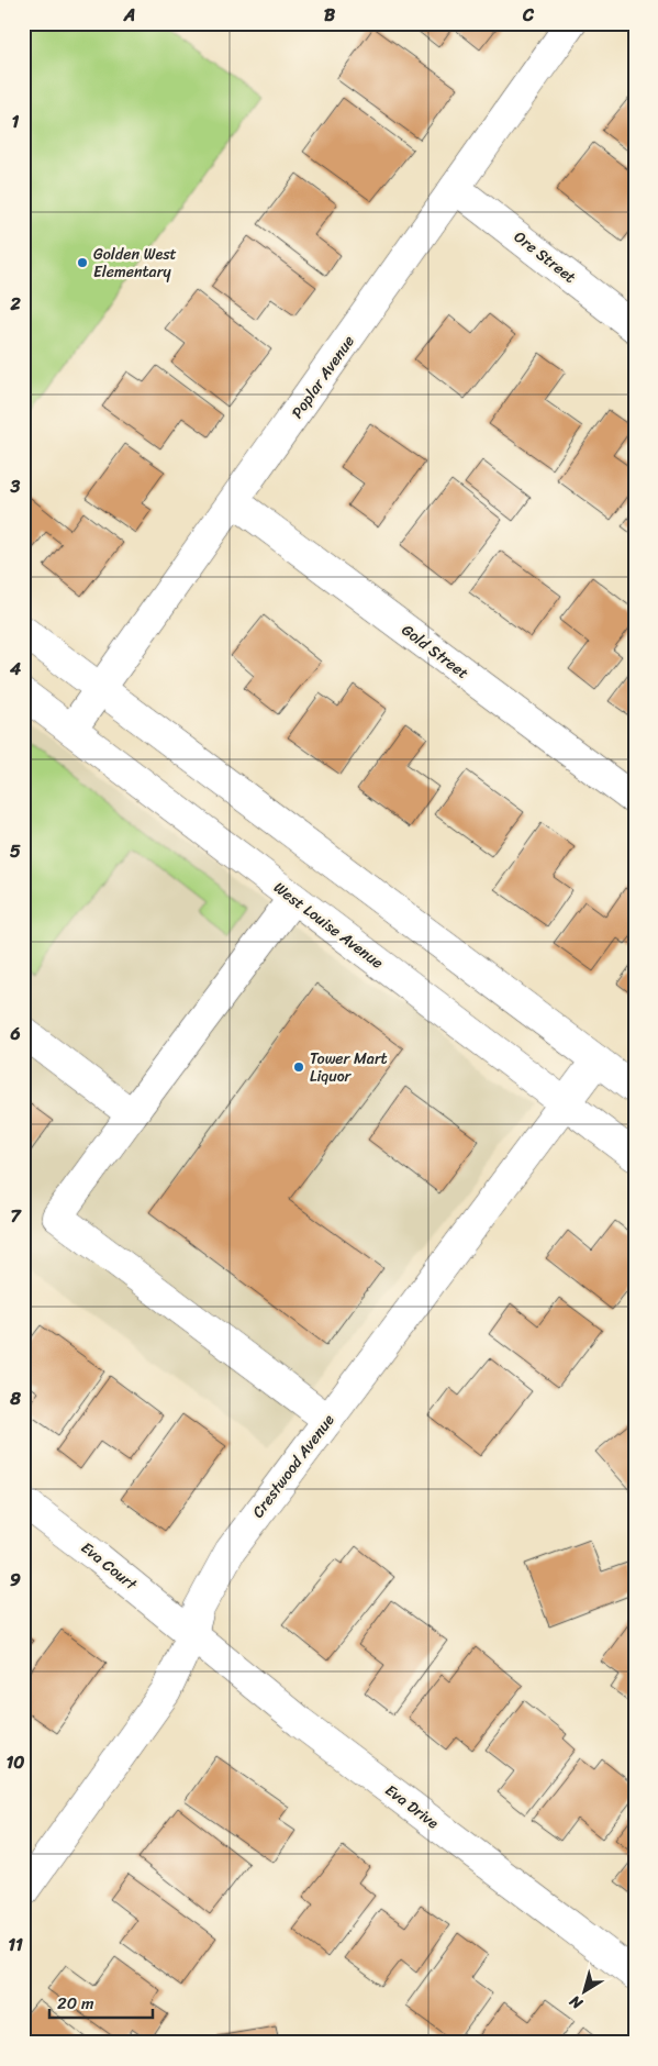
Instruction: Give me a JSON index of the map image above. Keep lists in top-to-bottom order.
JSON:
{
  "streets": {
    "street": [
      "Ore Street",
      "Poplar Avenue",
      "Gold Street",
      "West Louise Avenue",
      "Crestwood Avenue",
      "Eva Court",
      "Eva Drive"
    ]
  },
  "crossings": [
    ["Ore Street", "Poplar Avenue"],
    ["Poplar Avenue", "Gold Street"],
    ["Poplar Avenue", "West Louise Avenue"],
    ["West Louise Avenue", "Crestwood Avenue"],
    ["Crestwood Avenue", "Eva Court"],
    ["Crestwood Avenue", "Eva Drive"],
    ["Eva Court", "Eva Drive"]
  ],
  "places": ["Golden West Elementary", "Tower Mart Liquor"],
  "scale_bar": "20 m",
  "north": "bottom left",
  "grid": {
    "columns": ["A", "B", "C"],
    "rows": [
      "1",
      "2",
      "3",
      "4",
      "5",
      "6",
      "7",
      "8",
      "9",
      "10",
      "11"
    ]
  }
}
